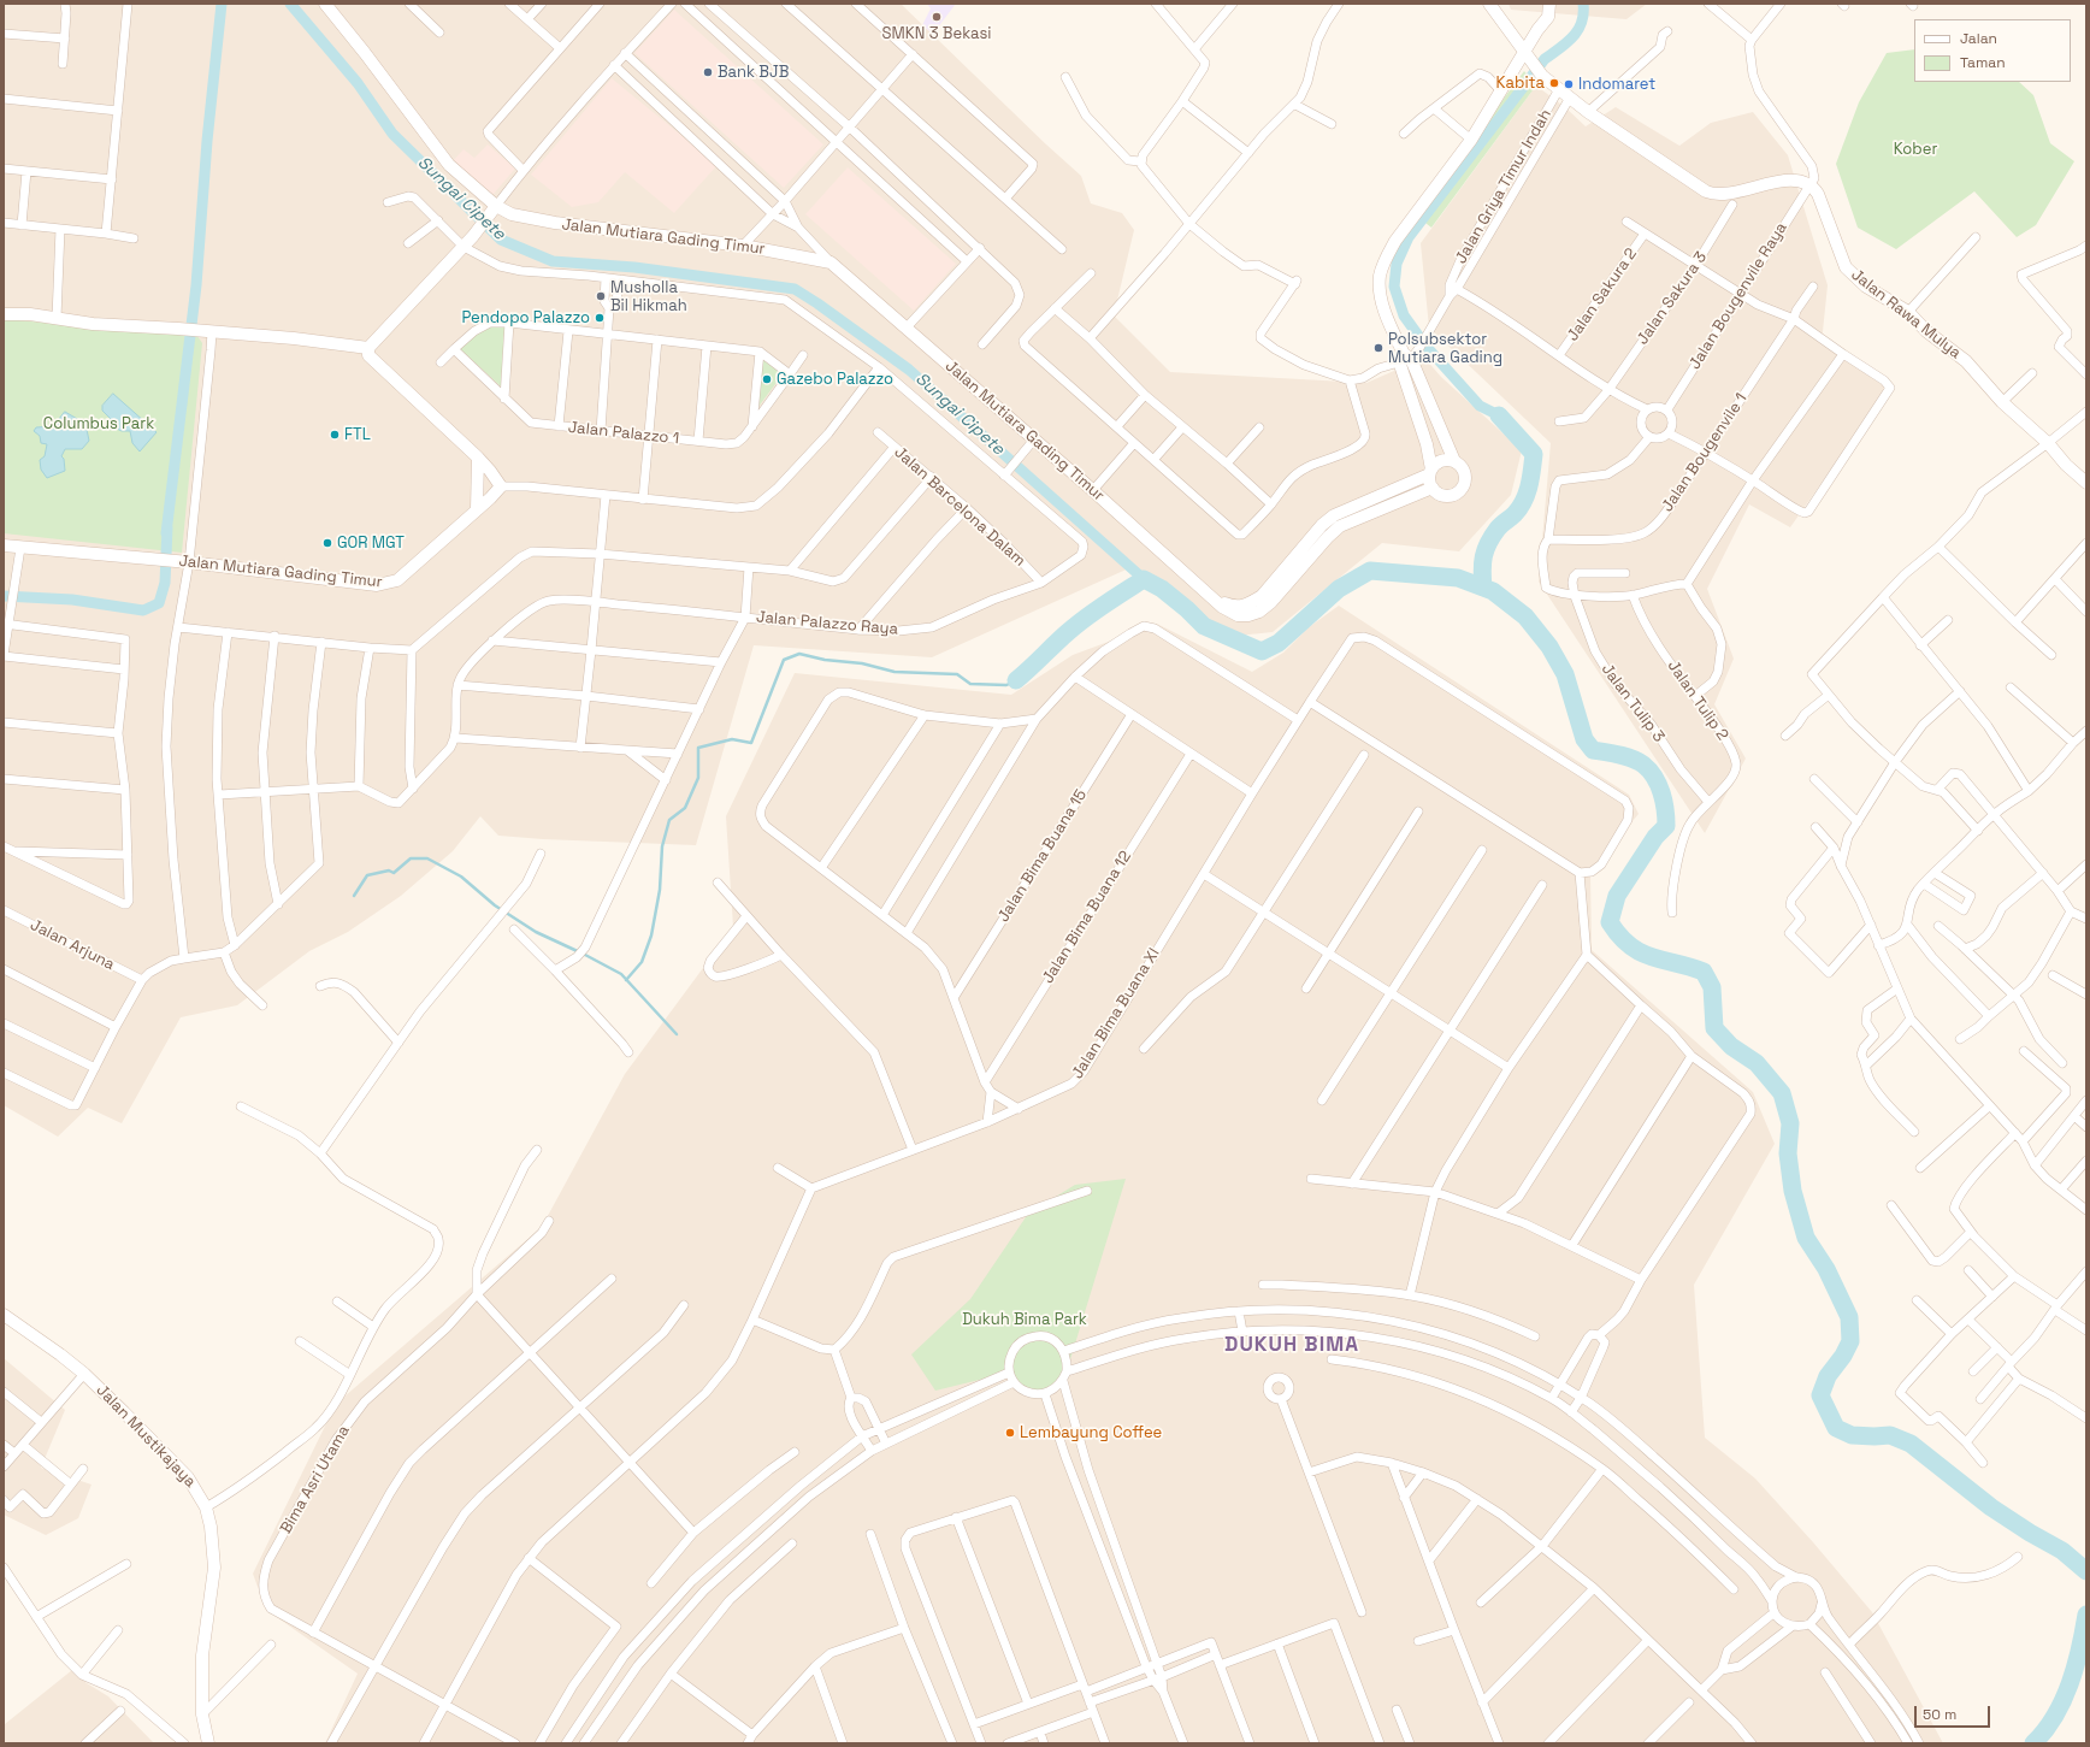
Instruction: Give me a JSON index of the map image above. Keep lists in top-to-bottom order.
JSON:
{
  "streets": {
    "main road": ["Jalan Mutiara Gading Timur", "Jalan Rawa Mulya", "Jalan Mustikajaya"],
    "street": [
      "Jalan Griya Timur Indah",
      "Jalan Sakura 2",
      "Jalan Bougenvile Raya",
      "Jalan Sakura 3",
      "Jalan Palazzo 1",
      "Jalan Bougenvile 1",
      "Jalan Barcelona Dalam",
      "Jalan Palazzo Raya",
      "Jalan Tulip 2",
      "Jalan Tulip 3",
      "Jalan Bima Buana 15",
      "Jalan Bima Buana 12",
      "Jalan Arjuna",
      "Jalan Bima Buana XI",
      "Bima Asri Utama"
    ]
  },
  "crossings": [
    ["Jalan Bougenvile Raya", "Jalan Rawa Mulya"],
    ["Jalan Barcelona Dalam", "Jalan Palazzo Raya"],
    ["Jalan Tulip 2", "Jalan Tulip 3"]
  ],
  "districts": ["DUKUH BIMA"],
  "water": ["Sungai Cipete"],
  "parks": ["Kober", "Columbus Park", "Dukuh Bima Park"],
  "places": [
    "SMKN 3 Bekasi",
    "Bank BJB",
    "Kabita",
    "Indomaret",
    "Musholla Bil Hikmah",
    "Pendopo Palazzo",
    "Polsubsektor Mutiara Gading",
    "Gazebo Palazzo",
    "FTL",
    "GOR MGT",
    "Lembayung Coffee"
  ],
  "legend": ["Jalan", "Taman"],
  "scale_bar": "50 m"
}
